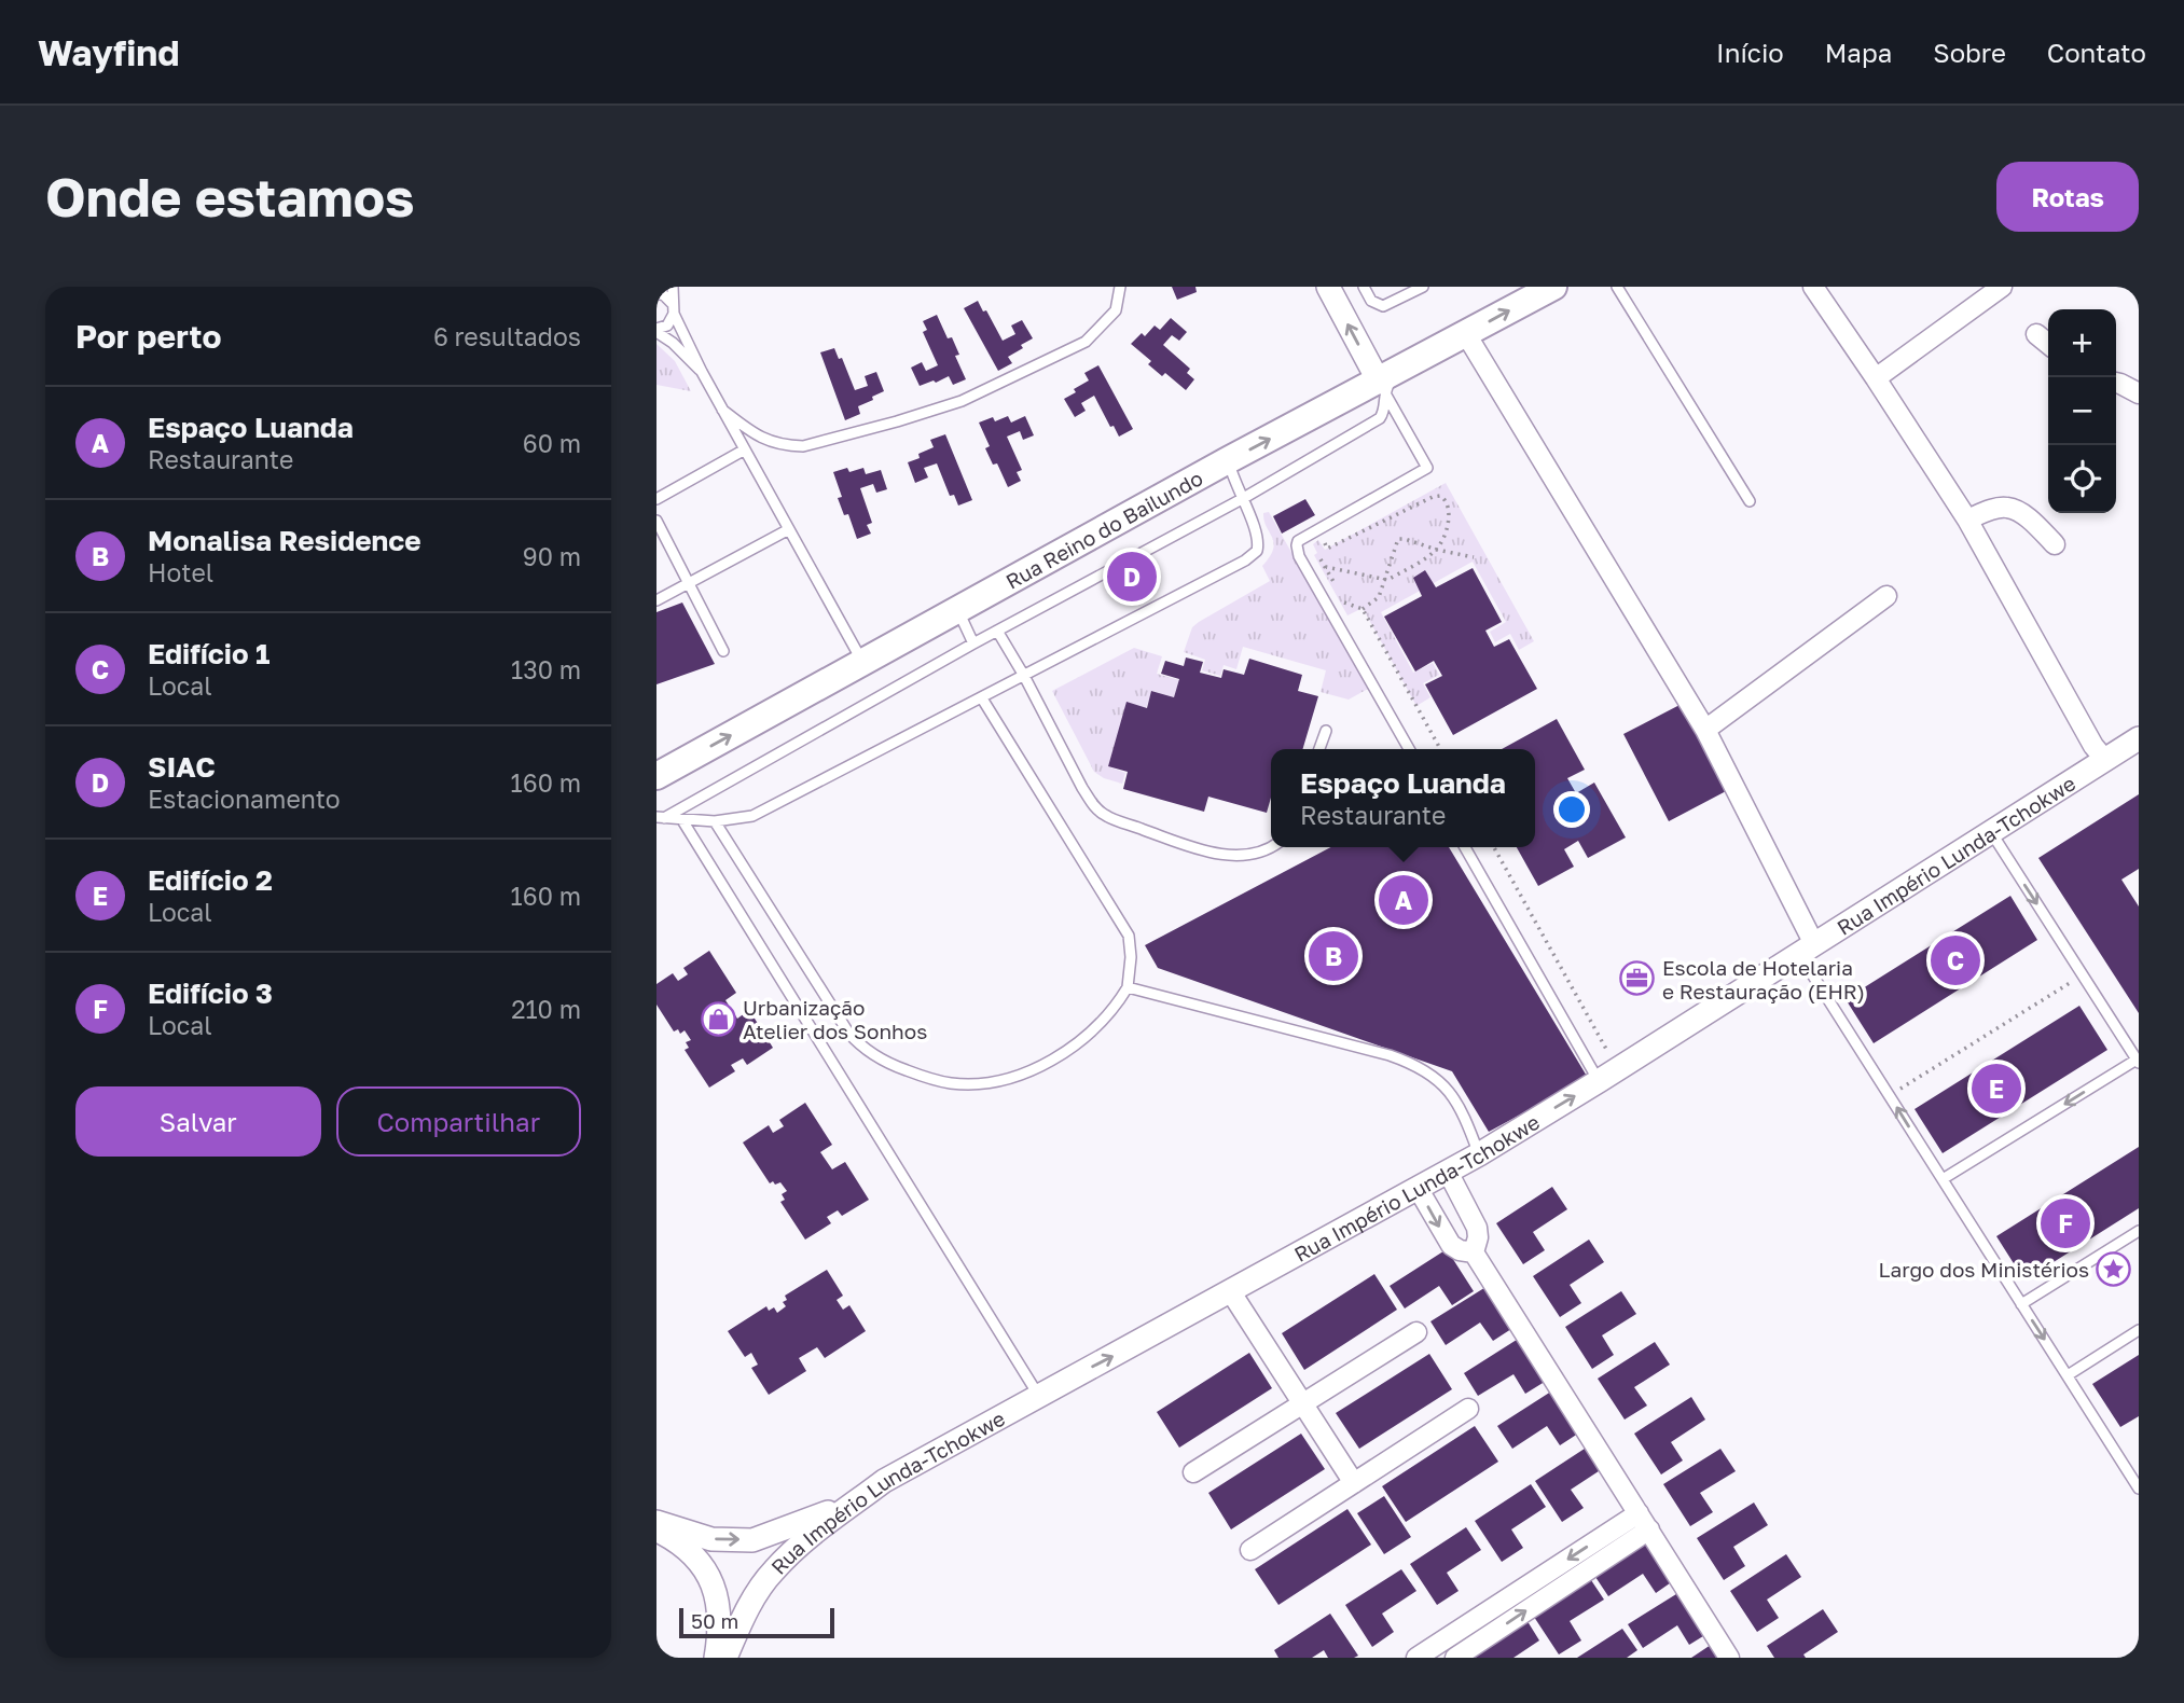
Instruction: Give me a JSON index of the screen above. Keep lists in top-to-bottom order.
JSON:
{
  "streets": {
    "main road": ["Rua Reino do Bailundo"],
    "street": ["Rua Império Lunda-Tchokwe"]
  },
  "one_way": ["Rua Reino do Bailundo"],
  "places": {
    "office": ["Escola de Hotelaria e Restauração (EHR)"],
    "shop": ["Urbanização Atelier dos Sonhos"],
    "place": ["Largo dos Ministérios"]
  },
  "scale_bar": "50 m",
  "page": {
    "header": "Wayfind",
    "nav": [
      "Início",
      "Mapa",
      "Sobre",
      "Contato"
    ],
    "buttons": [
      "Rotas",
      ["Salvar", "Compartilhar"]
    ],
    "title": "Onde estamos",
    "heading": ["Por perto", "6 resultados"],
    "map_buttons": ["+", "−"],
    "list": [
      {
        "mark": "A",
        "name": "Espaço Luanda",
        "note": "Restaurante",
        "value": "60 m"
      },
      {
        "mark": "B",
        "name": "Monalisa Residence",
        "note": "Hotel",
        "value": "90 m"
      },
      {
        "mark": "C",
        "name": "Edifício 1",
        "note": "Local",
        "value": "130 m"
      },
      {
        "mark": "D",
        "name": "SIAC",
        "note": "Estacionamento",
        "value": "160 m"
      },
      {
        "mark": "E",
        "name": "Edifício 2",
        "note": "Local",
        "value": "160 m"
      },
      {
        "mark": "F",
        "name": "Edifício 3",
        "note": "Local",
        "value": "210 m"
      }
    ],
    "pins": [
      "D",
      "A",
      "B",
      "C",
      "E",
      "F"
    ],
    "popup": ["Espaço Luanda", "Restaurante"],
    "scale": "50 m"
  }
}
